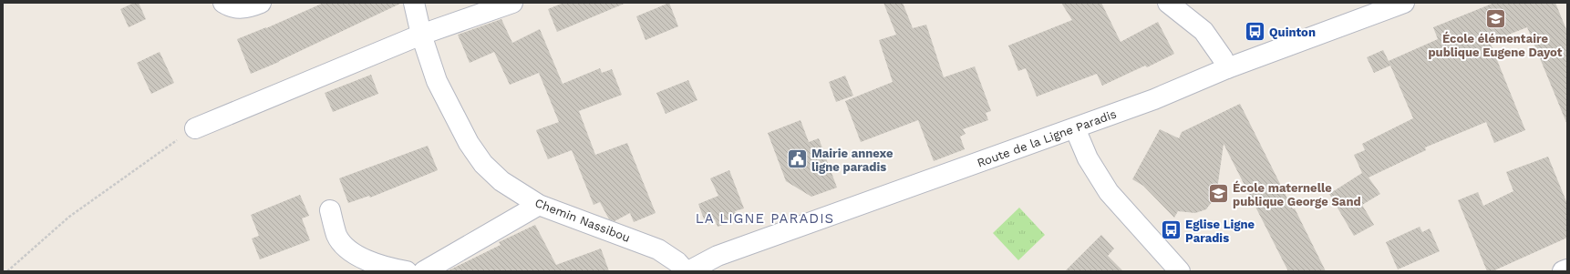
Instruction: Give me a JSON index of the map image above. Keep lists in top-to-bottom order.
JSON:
{
  "streets": {
    "street": ["Route de la Ligne Paradis", "Chemin Nassibou"]
  },
  "crossings": [
    ["Route de la Ligne Paradis", "Chemin Nassibou"]
  ],
  "districts": ["LA LIGNE PARADIS"],
  "places": {
    "school or university": ["École élémentaire publique Eugene Dayot", "École maternelle publique George Sand"],
    "bus stop": ["Quinton", "Eglise Ligne Paradis"],
    "public building": ["Mairie annexe ligne paradis"]
  }
}
